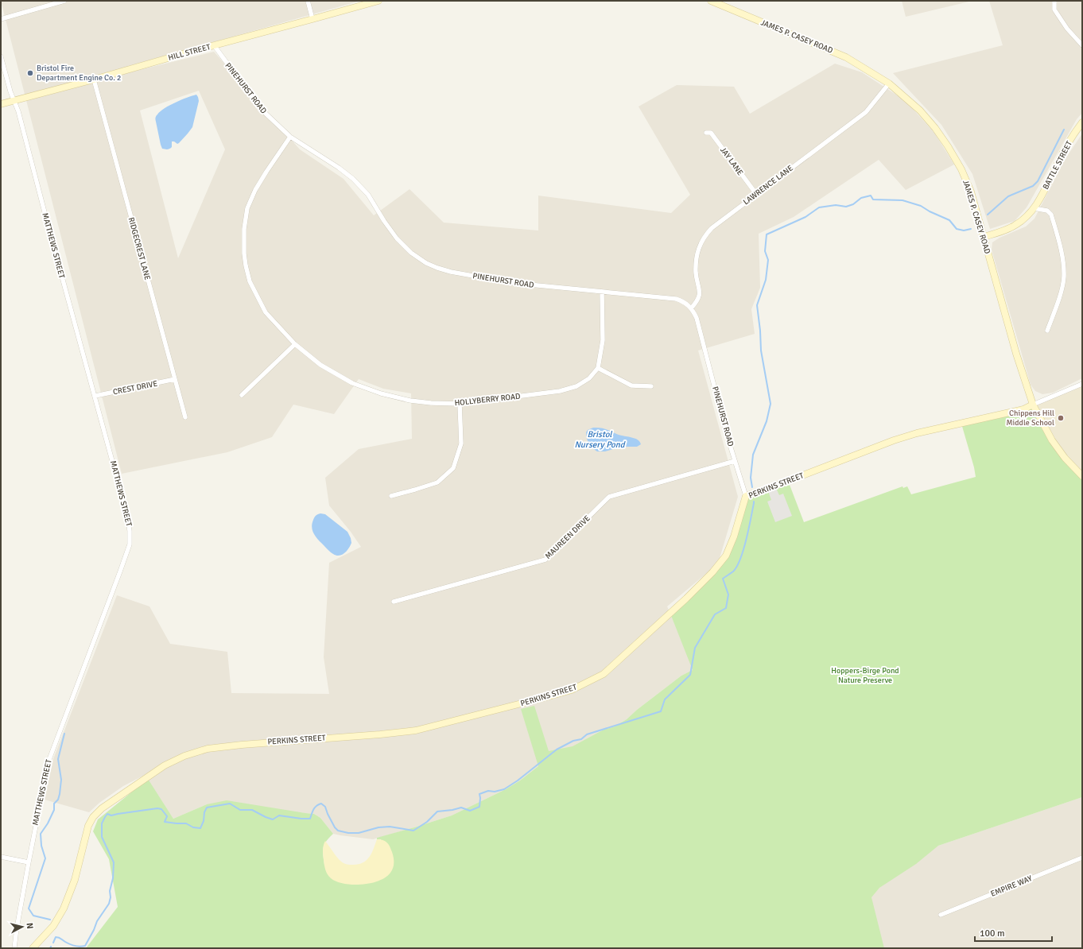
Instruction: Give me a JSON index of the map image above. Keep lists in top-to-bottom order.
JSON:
{
  "streets": {
    "street": [
      "JAMES P. CASEY ROAD",
      "HILL STREET",
      "PINEHURST ROAD",
      "JAY LANE",
      "BATTLE STREET",
      "LAWRENCE LANE",
      "MATTHEWS STREET",
      "RIDGECREST LANE",
      "CREST DRIVE",
      "HOLLYBERRY ROAD",
      "PERKINS STREET",
      "MAUREEN DRIVE",
      "EMPIRE WAY"
    ]
  },
  "crossings": [
    ["JAMES P. CASEY ROAD", "BATTLE STREET"],
    ["JAMES P. CASEY ROAD", "LAWRENCE LANE"],
    ["JAMES P. CASEY ROAD", "PERKINS STREET"],
    ["HILL STREET", "PINEHURST ROAD"],
    ["HILL STREET", "MATTHEWS STREET"],
    ["HILL STREET", "RIDGECREST LANE"],
    ["PINEHURST ROAD", "LAWRENCE LANE"],
    ["PINEHURST ROAD", "HOLLYBERRY ROAD"],
    ["PINEHURST ROAD", "PERKINS STREET"],
    ["PINEHURST ROAD", "MAUREEN DRIVE"],
    ["JAY LANE", "LAWRENCE LANE"],
    ["MATTHEWS STREET", "CREST DRIVE"],
    ["RIDGECREST LANE", "CREST DRIVE"]
  ],
  "water": ["Bristol Nursery Pond"],
  "parks": ["Hoppers-Birge Pond Nature Preserve"],
  "places": ["Bristol Fire Department Engine Co. 2", "Chippens Hill Middle School"],
  "scale_bar": "100 m",
  "north": "right"
}
